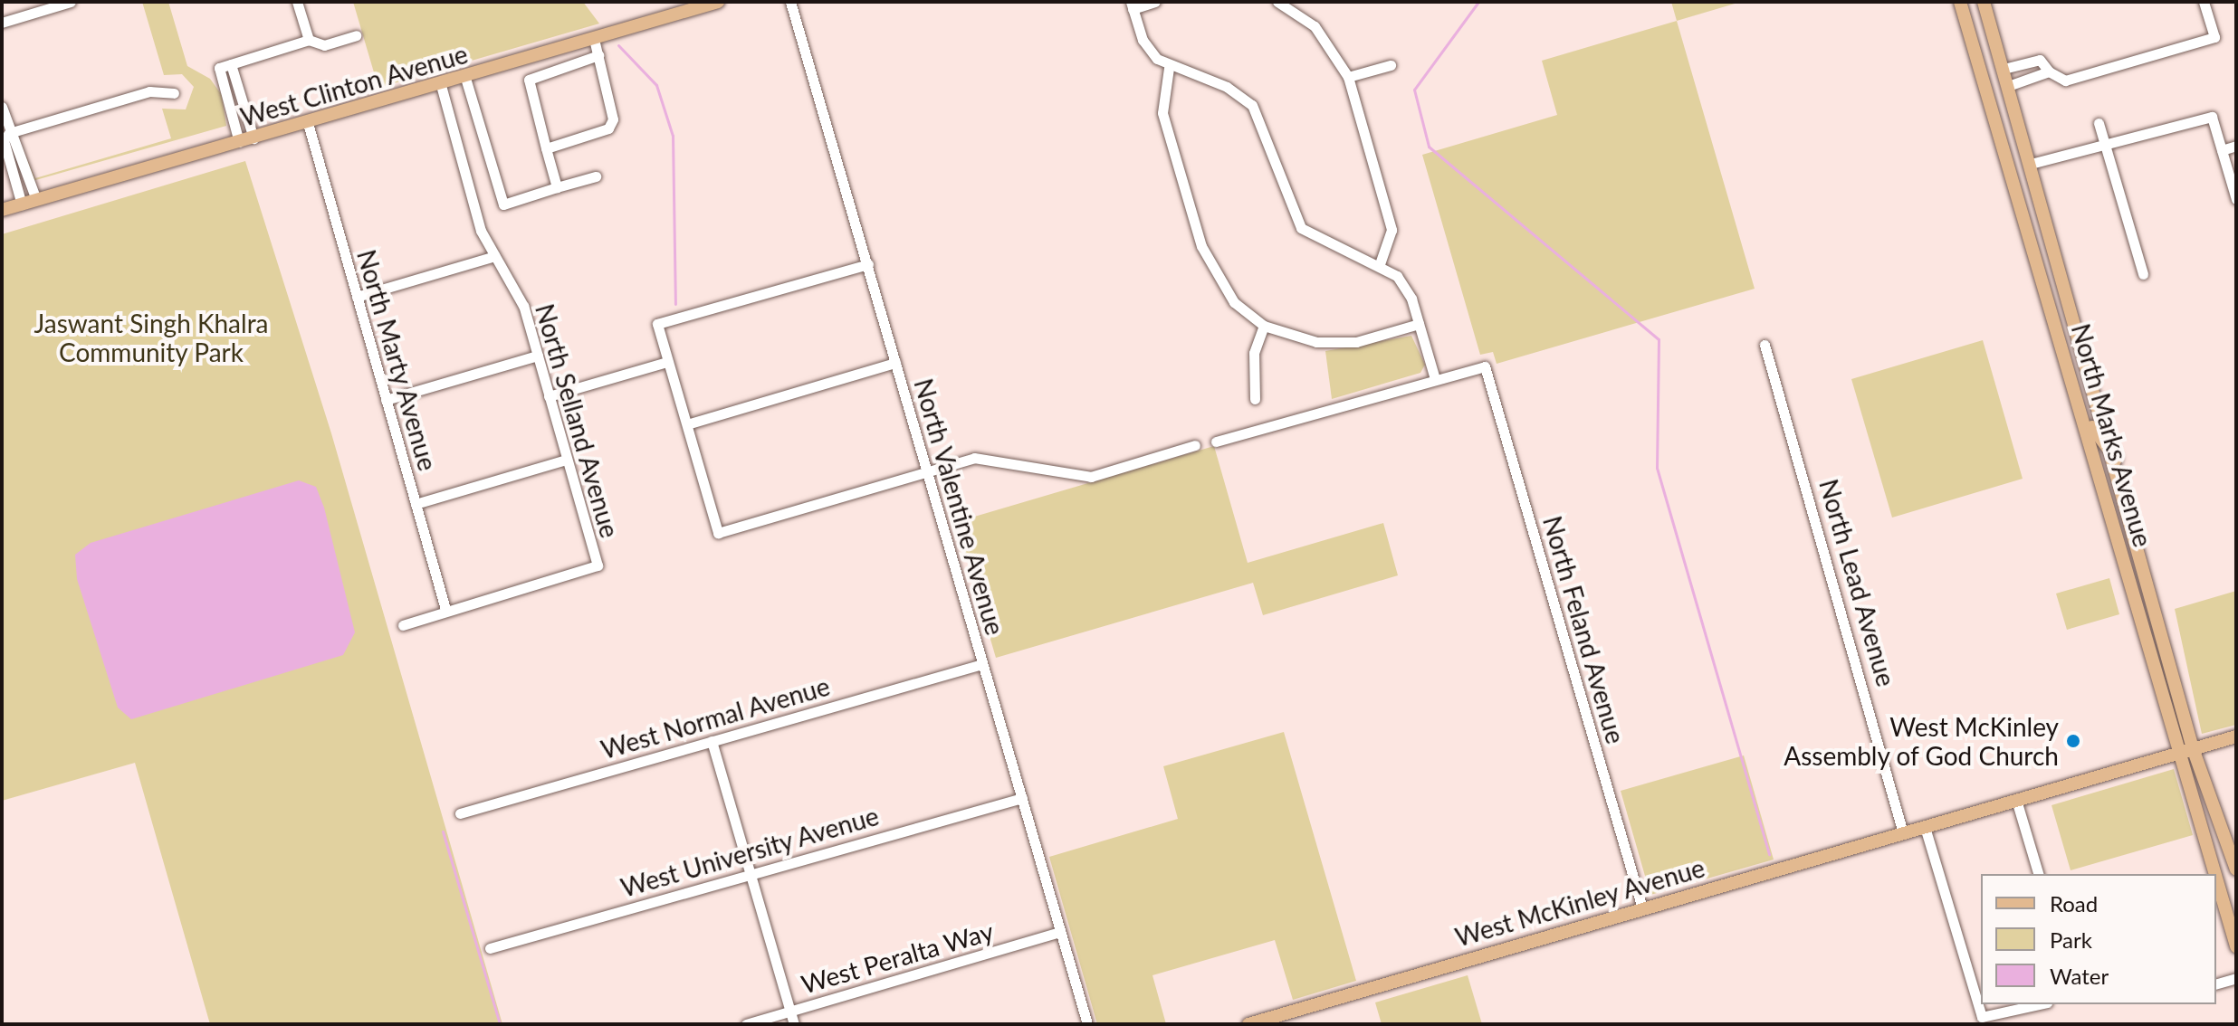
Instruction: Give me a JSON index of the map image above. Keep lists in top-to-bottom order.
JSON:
{
  "streets": {
    "main road": ["West Clinton Avenue", "North Marks Avenue", "West McKinley Avenue"],
    "street": [
      "North Marty Avenue",
      "North Selland Avenue",
      "North Valentine Avenue",
      "North Lead Avenue",
      "North Feland Avenue",
      "West Normal Avenue",
      "West University Avenue",
      "West Peralta Way"
    ]
  },
  "crossings": [
    ["West Clinton Avenue", "North Marty Avenue"],
    ["West Clinton Avenue", "North Selland Avenue"],
    ["North Marty Avenue", "North Selland Avenue"],
    ["North Marks Avenue", "West McKinley Avenue"],
    ["North Valentine Avenue", "West Normal Avenue"],
    ["North Valentine Avenue", "West University Avenue"],
    ["North Valentine Avenue", "West Peralta Way"],
    ["North Lead Avenue", "West McKinley Avenue"],
    ["North Feland Avenue", "West McKinley Avenue"]
  ],
  "parks": ["Jaswant Singh Khalra Community Park"],
  "places": ["West McKinley Assembly of God Church"],
  "legend": ["Road", "Park", "Water"]
}
